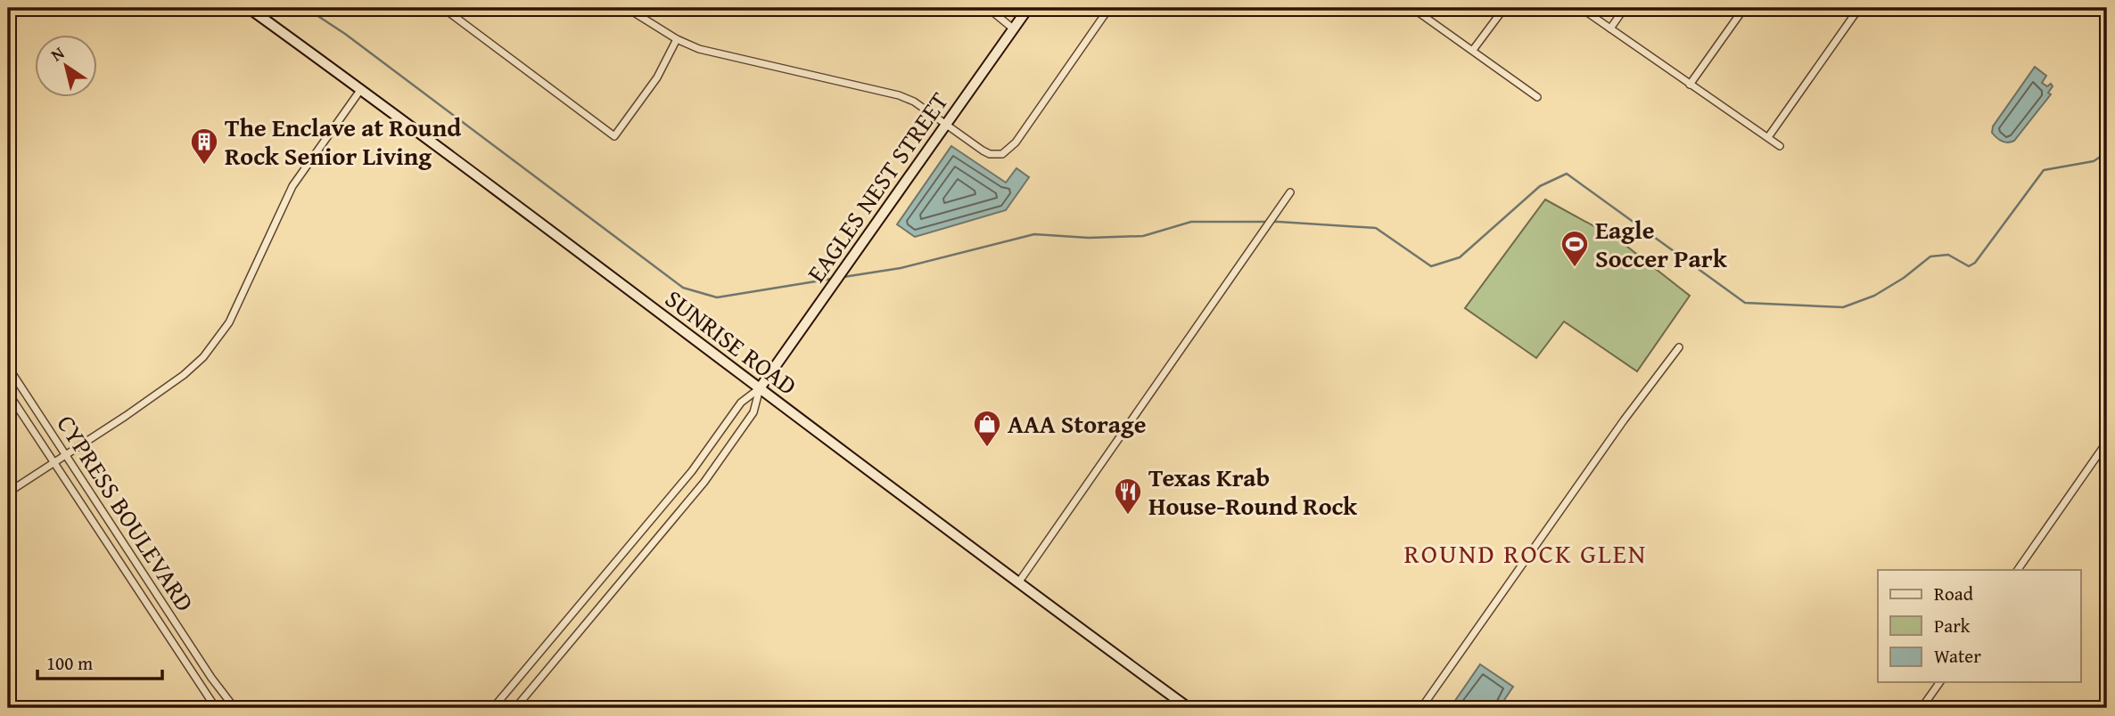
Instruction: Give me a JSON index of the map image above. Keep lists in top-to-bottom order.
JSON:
{
  "streets": {
    "main road": ["EAGLES NEST STREET", "SUNRISE ROAD"],
    "street": ["CYPRESS BOULEVARD"]
  },
  "crossings": [
    ["EAGLES NEST STREET", "SUNRISE ROAD"]
  ],
  "districts": ["ROUND ROCK GLEN"],
  "places": {
    "building": ["The Enclave at Round Rock Senior Living"],
    "sports": ["Eagle Soccer Park"],
    "shop": ["AAA Storage"],
    "restaurant": ["Texas Krab House-Round Rock"]
  },
  "legend": ["Road", "Park", "Water"],
  "scale_bar": "100 m",
  "north": "top left"
}
